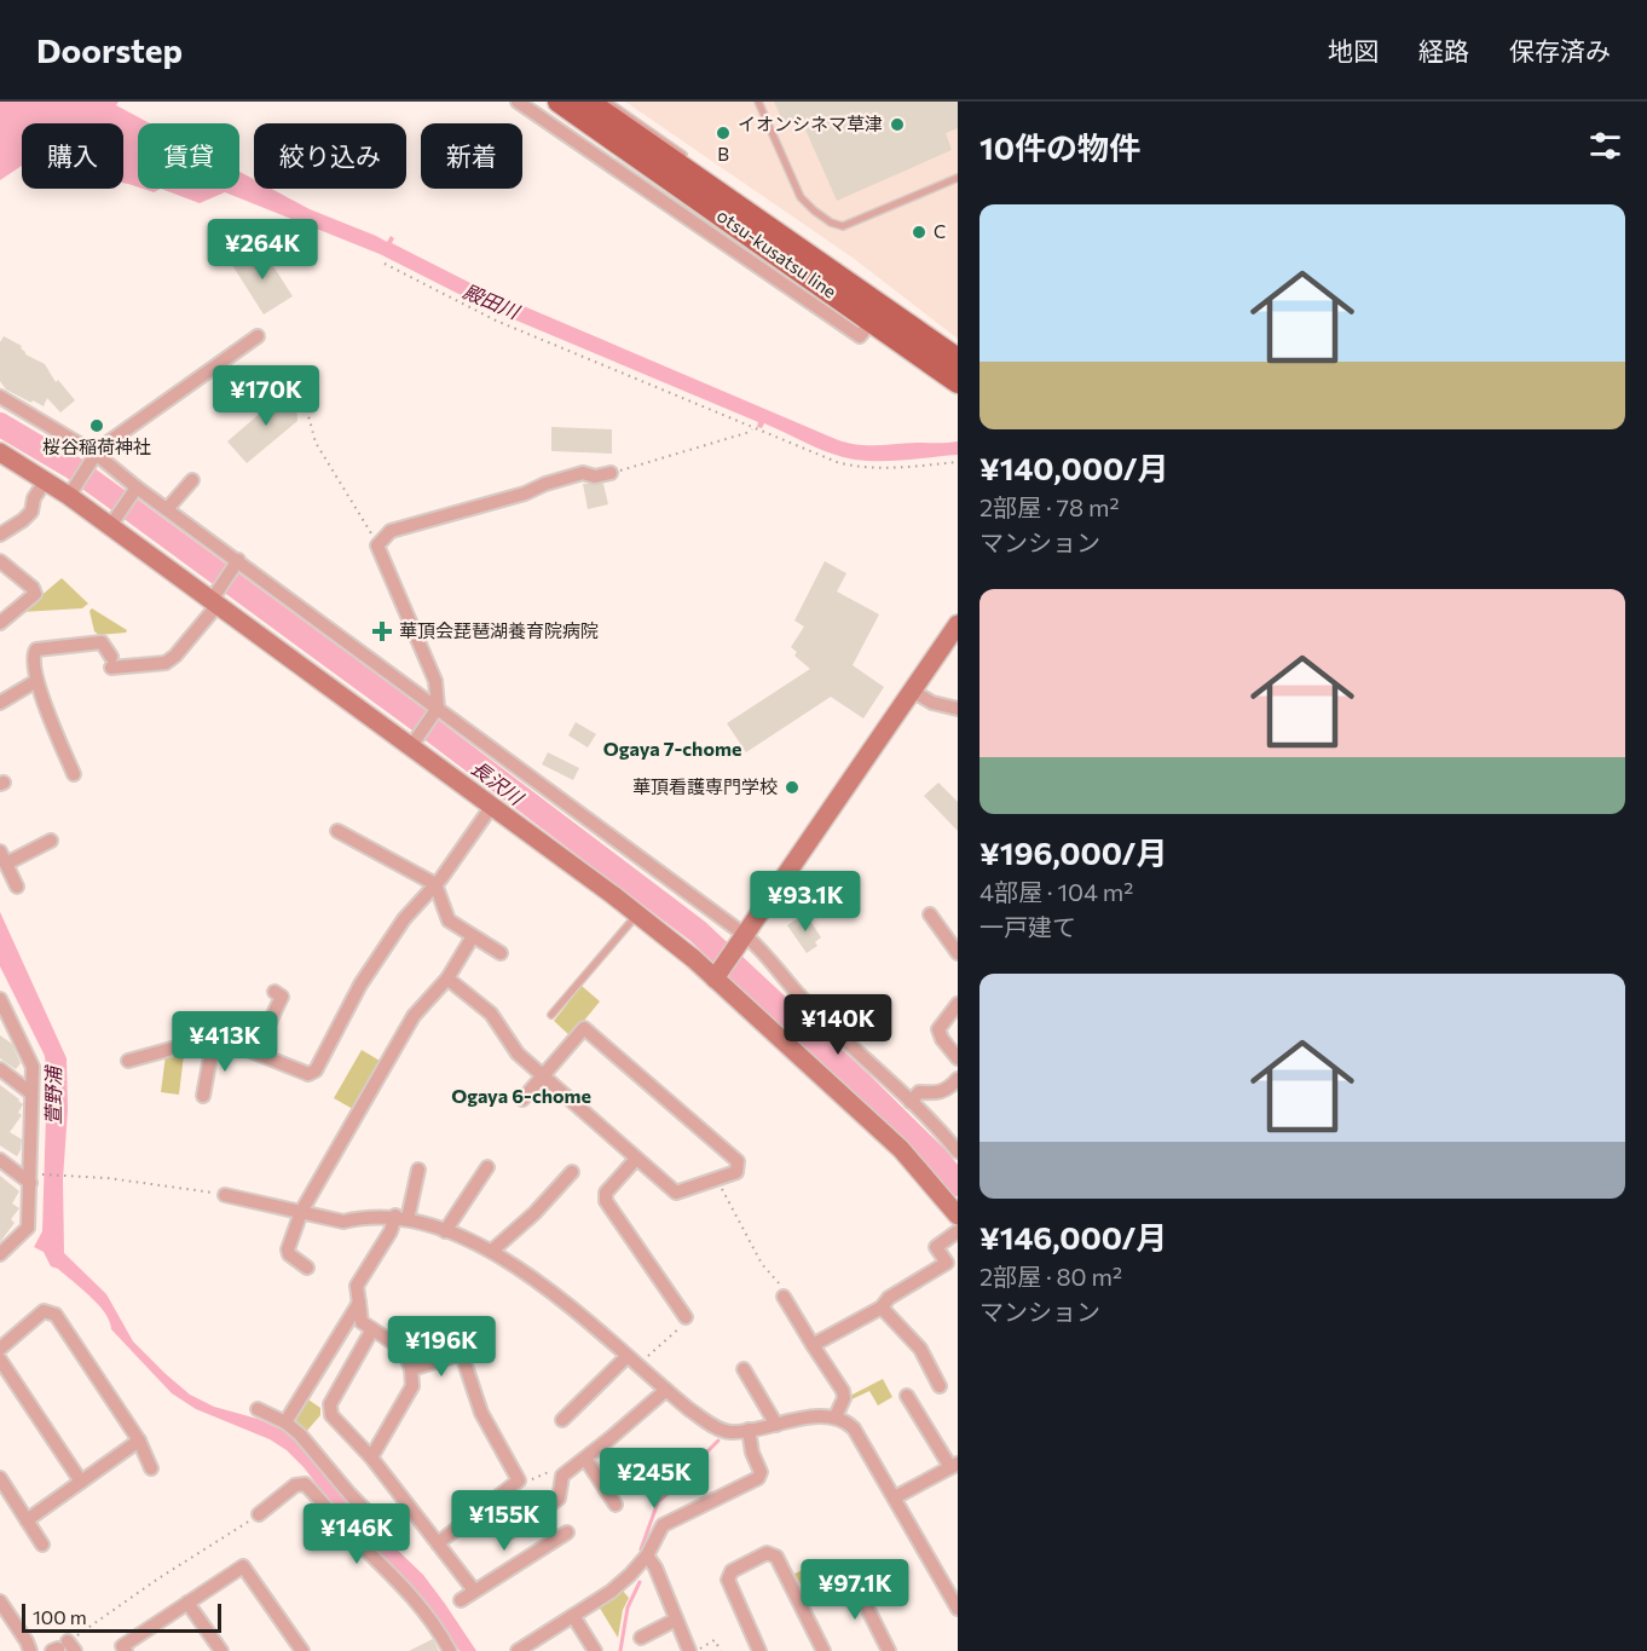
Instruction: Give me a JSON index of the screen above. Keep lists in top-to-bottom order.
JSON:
{
  "streets": {
    "main road": ["otsu-kusatsu line"]
  },
  "districts": ["Ogaya 7-chome", "Ogaya 6-chome"],
  "water": ["殿田川", "長沢川", "萱野浦"],
  "places": {
    "other": [
      "イオンシネマ草津",
      "B",
      "C",
      "桜谷稲荷神社",
      "華頂看護専門学校"
    ],
    "health": ["華頂会琵琶湖養育院病院"]
  },
  "scale_bar": "100 m",
  "page": {
    "header": "Doorstep",
    "nav": ["地図", "経路", "保存済み"],
    "heading": "10件の物件",
    "chip": [
      "購入",
      "賃貸",
      "絞り込み",
      "新着"
    ],
    "list": [
      {
        "name": "¥140,000/月",
        "note": "2部屋 · 78 m² · マンション"
      },
      {
        "name": "¥196,000/月",
        "note": "4部屋 · 104 m² · 一戸建て"
      },
      {
        "name": "¥146,000/月",
        "note": "2部屋 · 80 m² · マンション"
      }
    ],
    "price": [
      "¥264K",
      "¥170K",
      "¥93.1K",
      "¥140K",
      "¥413K",
      "¥196K",
      "¥245K",
      "¥155K",
      "¥146K",
      "¥97.1K"
    ],
    "scale": "100 m"
  }
}
